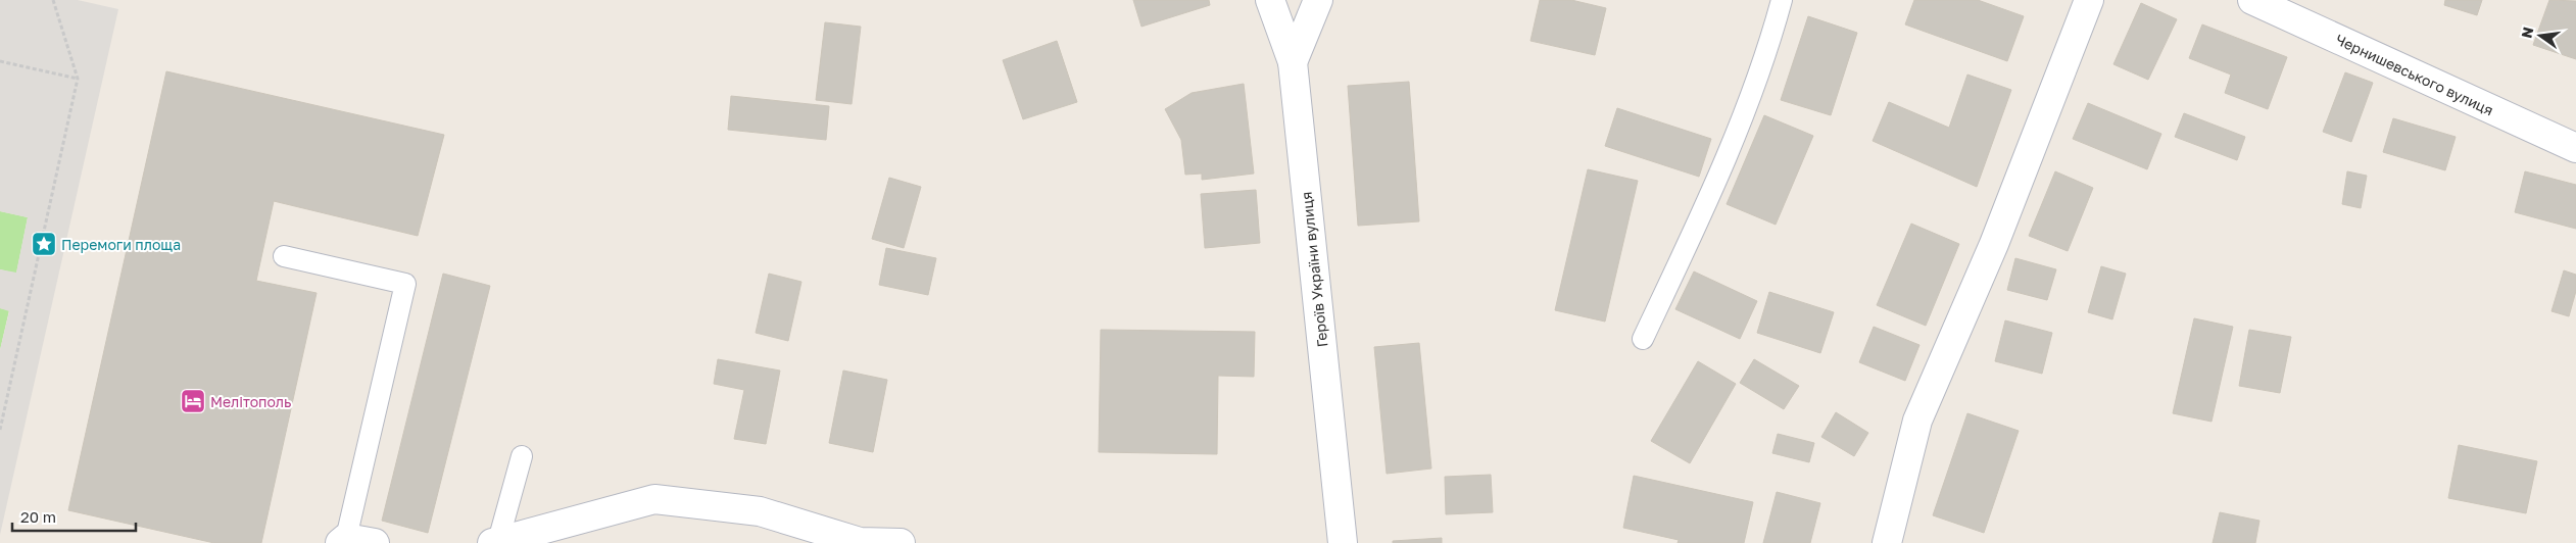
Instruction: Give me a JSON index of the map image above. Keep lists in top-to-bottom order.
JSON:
{
  "streets": {
    "street": ["Чернишевського вулиця", "Героїв України вулиця"]
  },
  "places": {
    "place": ["Перемоги площа"],
    "hotel": ["Мелітополь"]
  },
  "scale_bar": "20 m",
  "north": "left"
}
